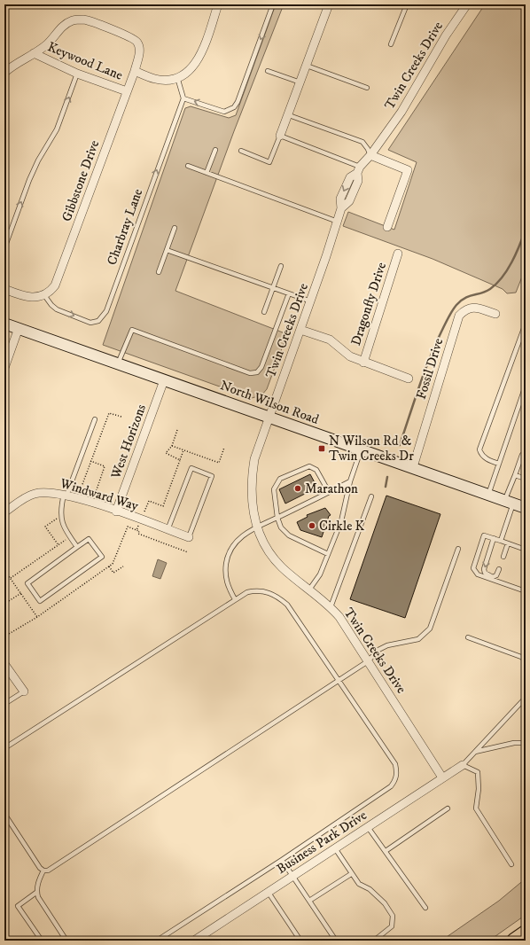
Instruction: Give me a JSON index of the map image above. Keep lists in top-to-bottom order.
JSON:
{
  "streets": {
    "main road": ["North Wilson Road"],
    "street": [
      "Keywood Lane",
      "Twin Creeks Drive",
      "Gibbstone Drive",
      "Dragonfly Drive",
      "Fossil Drive",
      "West Horizons",
      "Windward Way",
      "Business Park Drive"
    ],
    "lane": ["Charbray Lane"]
  },
  "crossings": [
    ["Keywood Lane", "Gibbstone Drive"],
    ["Twin Creeks Drive", "North Wilson Road"],
    ["Twin Creeks Drive", "Business Park Drive"],
    ["Gibbstone Drive", "Charbray Lane"],
    ["Fossil Drive", "North Wilson Road"],
    ["North Wilson Road", "West Horizons"],
    ["West Horizons", "Windward Way"]
  ],
  "places": {
    "transit": ["N Wilson Rd & Twin Creeks Dr"],
    "other": ["Marathon", "Cirkle K"]
  }
}
